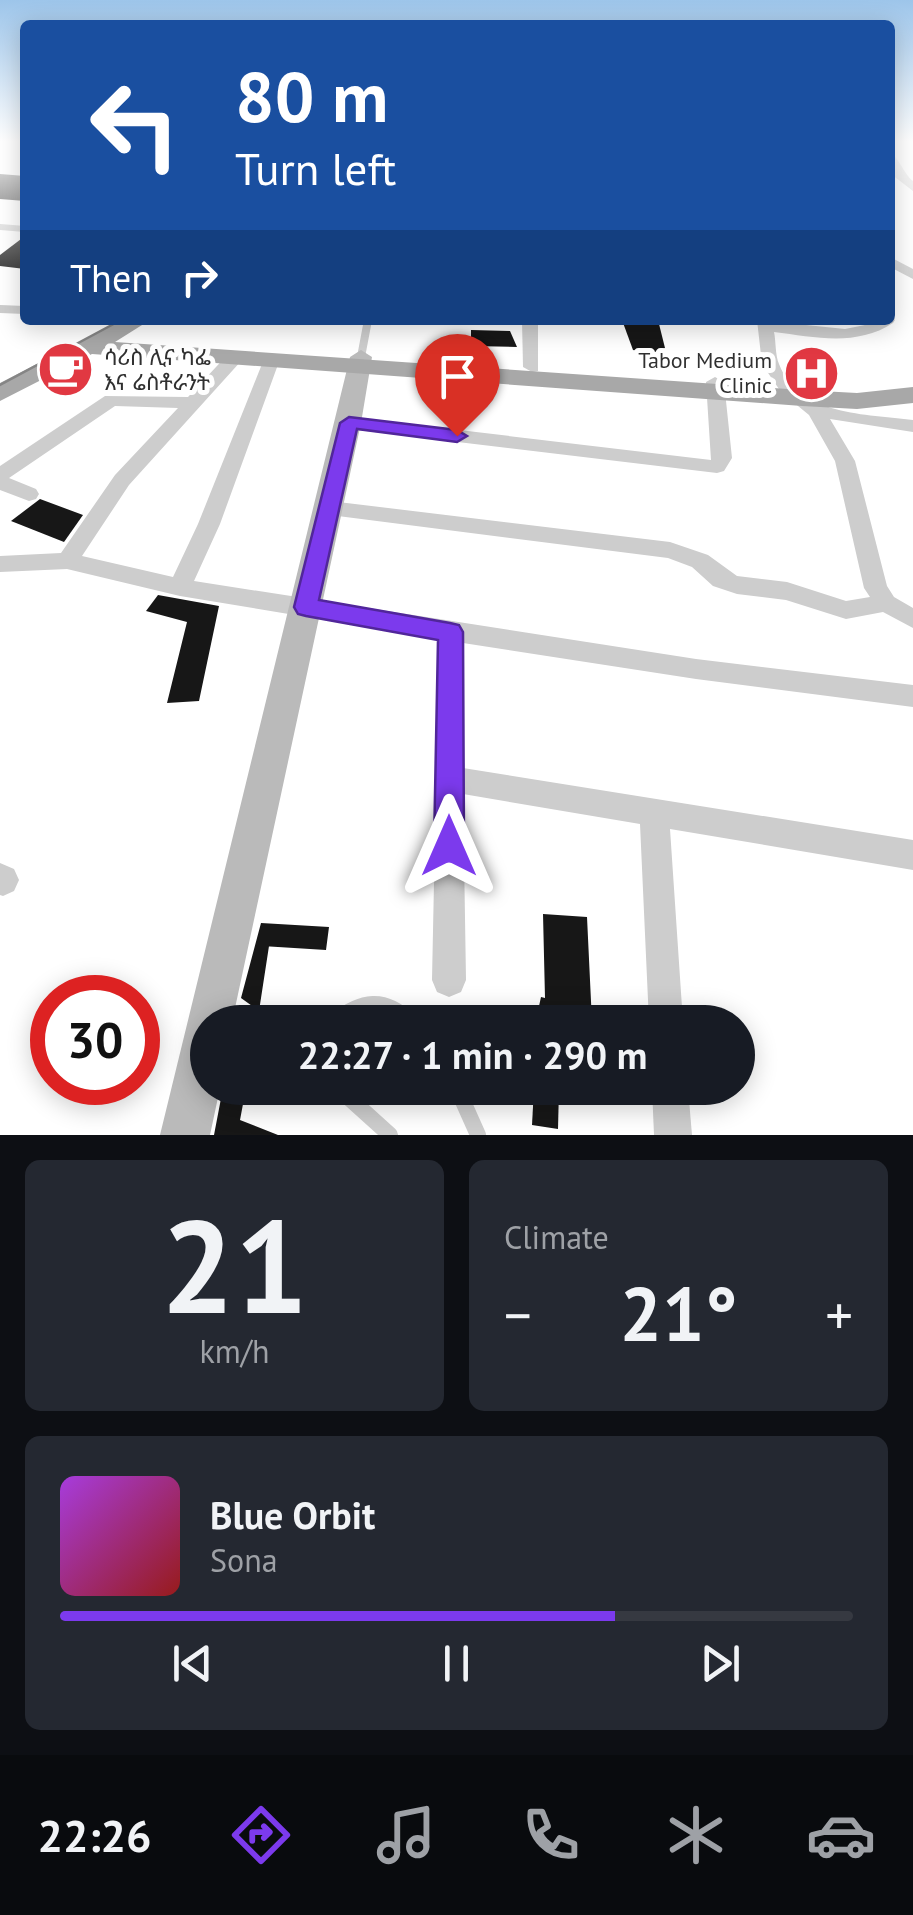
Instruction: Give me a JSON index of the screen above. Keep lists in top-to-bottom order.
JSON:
{
  "places": {
    "cafe": ["ሳሪስ ሊና ካፌ እና ሬስቶራንት"],
    "hospital": ["Tabor Medium Clinic"]
  },
  "page": {
    "turn": ["80 m", "Turn left"],
    "then": "Then",
    "limit": "30",
    "trip": "22:27 · 1 min · 290 m",
    "tile": [
      ["21", "km/h"],
      "Climate"
    ],
    "heat": ["−", "21°", "+"],
    "song": ["Blue Orbit", "Sona"],
    "tabs": "22:26"
  }
}
